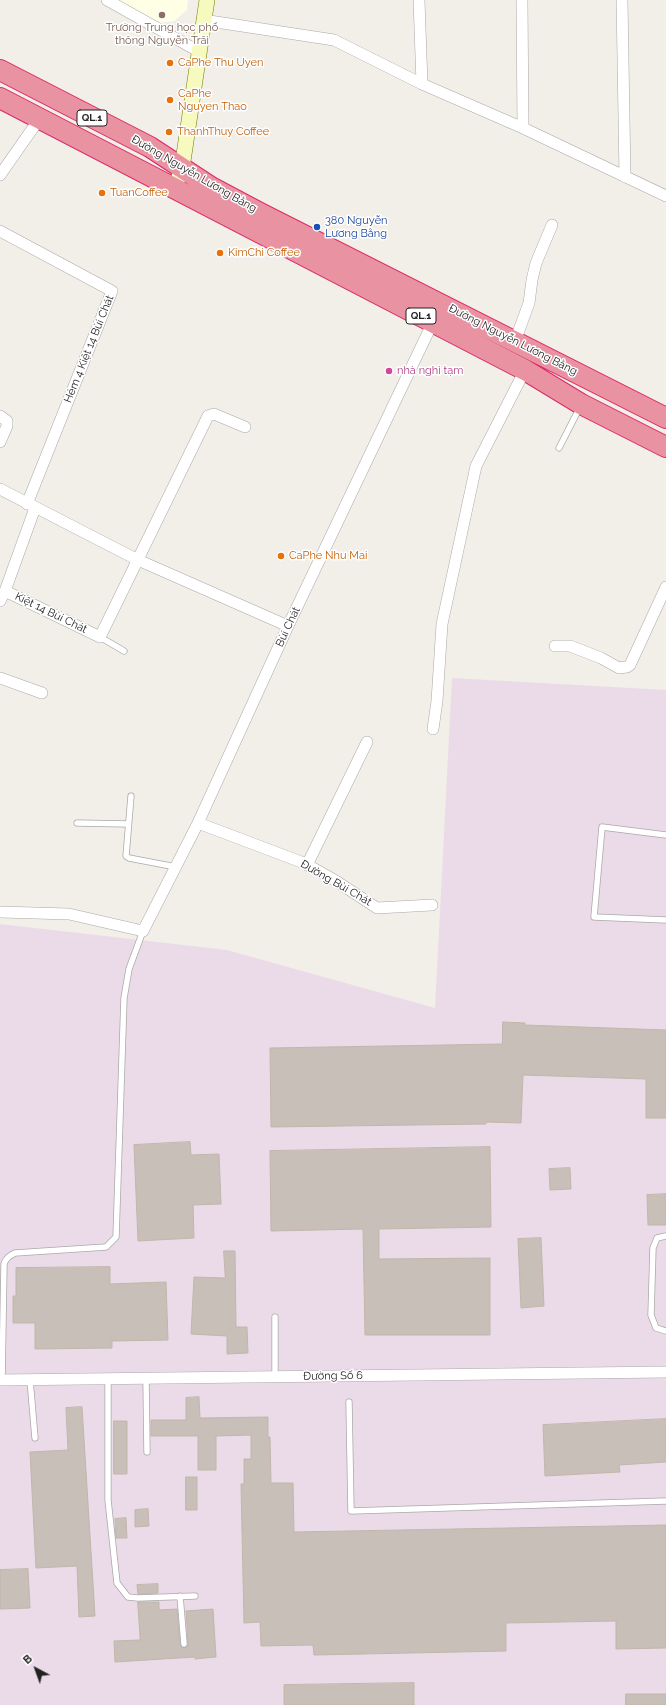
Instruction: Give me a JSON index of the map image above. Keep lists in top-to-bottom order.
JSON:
{
  "streets": {
    "highway": ["QL.1", "Đường Nguyễn Lương Bằng"],
    "street": [
      "Hẻm 4 Kiệt 14 Bùi Chát",
      "Kiệt 14 Bùi Chát",
      "Bùi Chát",
      "Đường Bùi Chát",
      "Đường Số 6"
    ]
  },
  "crossings": [
    ["Đường Nguyễn Lương Bằng", "Bùi Chát"],
    ["Hẻm 4 Kiệt 14 Bùi Chát", "Kiệt 14 Bùi Chát"],
    ["Bùi Chát", "Đường Bùi Chát"]
  ],
  "places": [
    "Trường Trung học phổ thông Nguyễn Trãi",
    "CaPhe Thu Uyen",
    "CaPhe Nguyen Thao",
    "ThanhThuy Coffee",
    "TuanCoffee",
    "380 Nguyễn Lương Bằng",
    "KimChi Coffee",
    "nhà nghỉ tạm",
    "CaPhe Nhu Mai"
  ],
  "north": "top left"
}
